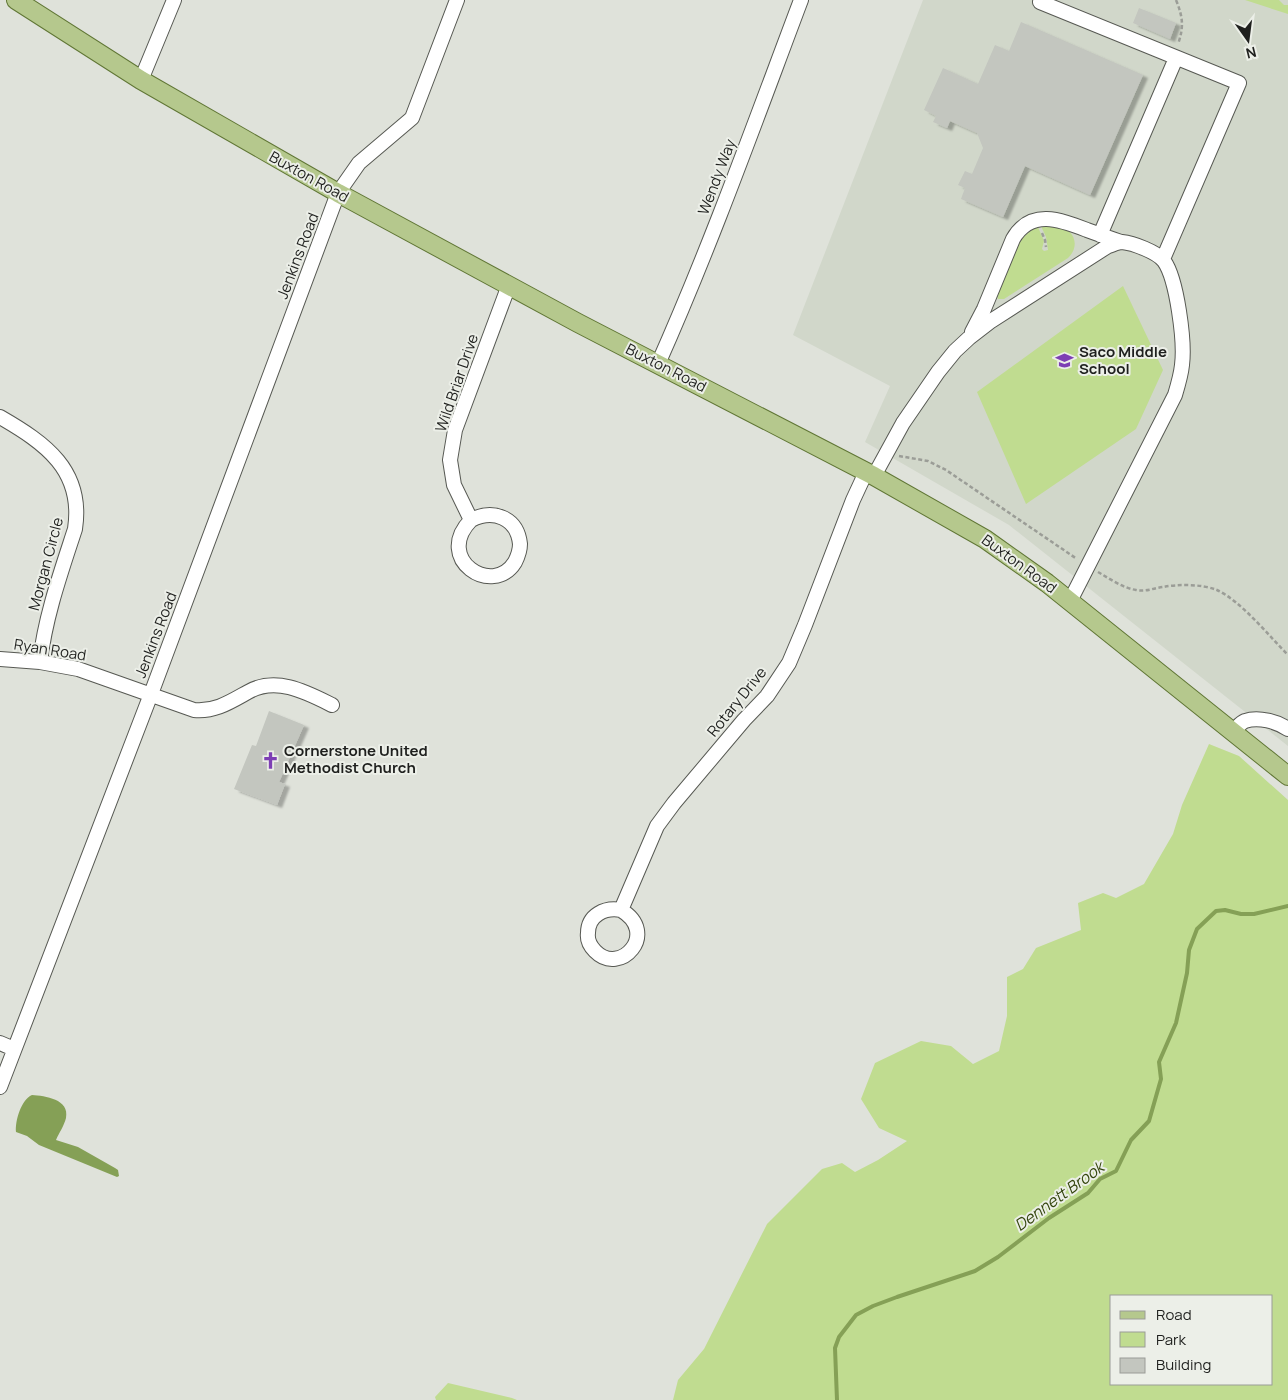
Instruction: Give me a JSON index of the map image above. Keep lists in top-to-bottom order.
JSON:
{
  "streets": {
    "main road": ["Buxton Road"],
    "street": [
      "Wendy Way",
      "Jenkins Road",
      "Wild Briar Drive",
      "Morgan Circle",
      "Ryan Road",
      "Rotary Drive"
    ]
  },
  "crossings": [
    ["Buxton Road", "Wendy Way"],
    ["Buxton Road", "Jenkins Road"],
    ["Buxton Road", "Wild Briar Drive"],
    ["Buxton Road", "Rotary Drive"],
    ["Jenkins Road", "Ryan Road"],
    ["Morgan Circle", "Ryan Road"]
  ],
  "water": ["Dennett Brook"],
  "places": {
    "school or university": ["Saco Middle School"],
    "church": ["Cornerstone United Methodist Church"]
  },
  "legend": ["Road", "Park", "Building"],
  "north": "bottom"
}
